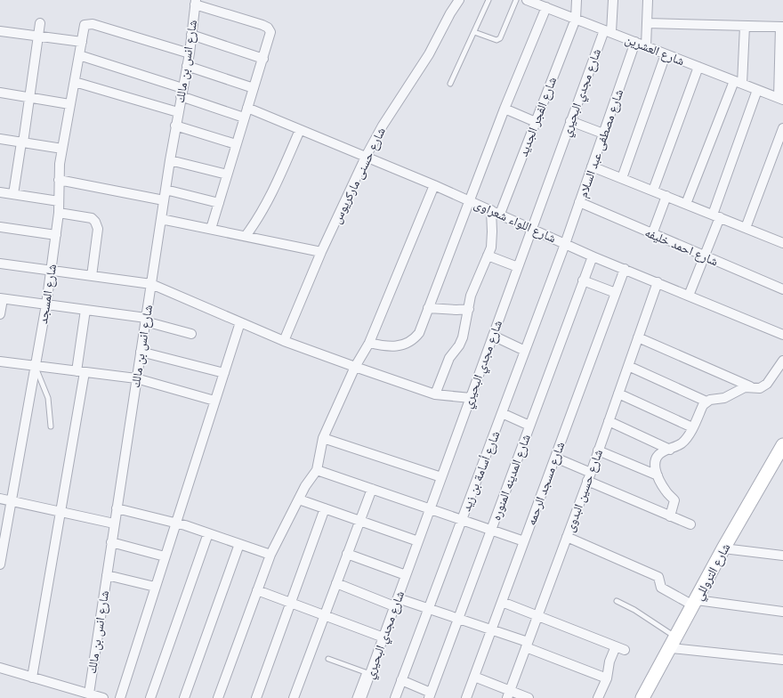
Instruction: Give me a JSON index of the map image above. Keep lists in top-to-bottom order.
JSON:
{
  "streets": {
    "street": [
      "شارع العشرين",
      "شارع انس بن مالك",
      "شارع مجدي البحيري",
      "شارع الفجر الجديد",
      "شارع مصطفى عبد السلام",
      "شارع حسنى ماركريوس",
      "شارع اللواء شعراوى",
      "شارع احمد خليفه",
      "شارع المسجد",
      "شارع أسامة بن زيد",
      "شارع المدينه المنوره",
      "شارع مسجد الرحمه",
      "شارع حسين البدوى",
      "شارع التروللي"
    ]
  },
  "crossings": [
    ["شارع العشرين", "شارع مجدي البحيري"],
    ["شارع العشرين", "شارع الفجر الجديد"],
    ["شارع العشرين", "شارع مصطفى عبد السلام"],
    ["شارع انس بن مالك", "شارع المسجد"],
    ["شارع مجدي البحيري", "شارع اللواء شعراوى"],
    ["شارع الفجر الجديد", "شارع اللواء شعراوى"],
    ["شارع مصطفى عبد السلام", "شارع اللواء شعراوى"],
    ["شارع مصطفى عبد السلام", "شارع احمد خليفه"],
    ["شارع مصطفى عبد السلام", "شارع أسامة بن زيد"],
    ["شارع حسنى ماركريوس", "شارع اللواء شعراوى"],
    ["شارع اللواء شعراوى", "شارع أسامة بن زيد"],
    ["شارع اللواء شعراوى", "شارع المدينه المنوره"],
    ["شارع اللواء شعراوى", "شارع مسجد الرحمه"],
    ["شارع اللواء شعراوى", "شارع حسين البدوى"]
  ]
}
